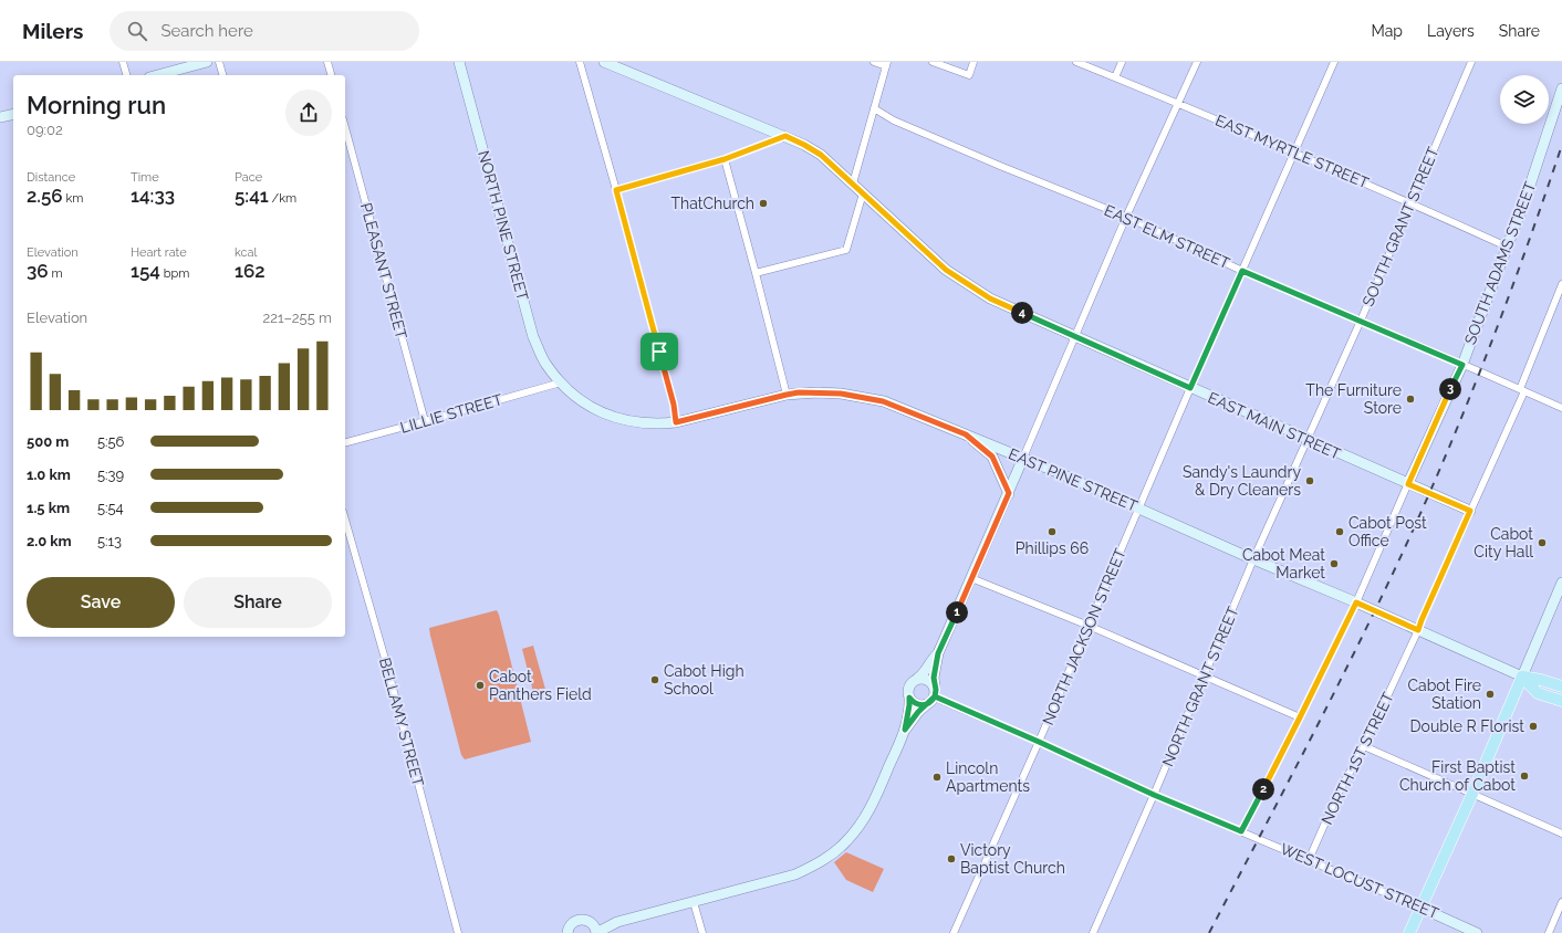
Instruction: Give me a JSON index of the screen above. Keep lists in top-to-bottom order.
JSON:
{
  "streets": {
    "street": [
      "EAST MYRTLE STREET",
      "NORTH PINE STREET",
      "SOUTH GRANT STREET",
      "EAST ELM STREET",
      "SOUTH ADAMS STREET",
      "PLEASANT STREET",
      "LILLIE STREET",
      "EAST MAIN STREET",
      "EAST PINE STREET",
      "NORTH JACKSON STREET",
      "NORTH GRANT STREET",
      "BELLAMY STREET",
      "NORTH 1ST STREET",
      "WEST LOCUST STREET"
    ]
  },
  "crossings": [
    ["EAST MYRTLE STREET", "SOUTH GRANT STREET"],
    ["EAST MYRTLE STREET", "SOUTH ADAMS STREET"],
    ["EAST MYRTLE STREET", "NORTH JACKSON STREET"],
    ["NORTH PINE STREET", "LILLIE STREET"],
    ["NORTH PINE STREET", "EAST PINE STREET"],
    ["SOUTH GRANT STREET", "EAST ELM STREET"],
    ["SOUTH GRANT STREET", "EAST MAIN STREET"],
    ["SOUTH GRANT STREET", "NORTH GRANT STREET"],
    ["EAST ELM STREET", "SOUTH ADAMS STREET"],
    ["EAST ELM STREET", "NORTH JACKSON STREET"],
    ["EAST ELM STREET", "NORTH 1ST STREET"],
    ["SOUTH ADAMS STREET", "EAST MAIN STREET"],
    ["PLEASANT STREET", "LILLIE STREET"],
    ["LILLIE STREET", "EAST PINE STREET"],
    ["EAST MAIN STREET", "NORTH JACKSON STREET"],
    ["EAST MAIN STREET", "NORTH GRANT STREET"],
    ["EAST MAIN STREET", "NORTH 1ST STREET"],
    ["EAST PINE STREET", "NORTH JACKSON STREET"],
    ["EAST PINE STREET", "NORTH GRANT STREET"],
    ["EAST PINE STREET", "NORTH 1ST STREET"],
    ["NORTH JACKSON STREET", "WEST LOCUST STREET"],
    ["NORTH GRANT STREET", "WEST LOCUST STREET"],
    ["NORTH 1ST STREET", "WEST LOCUST STREET"]
  ],
  "places": [
    "ThatChurch",
    "The Furniture Store",
    "Sandy's Laundry & Dry Cleaners",
    "Phillips 66",
    "Cabot Post Office",
    "Cabot City Hall",
    "Cabot Meat Market",
    "Cabot High School",
    "Cabot Panthers Field",
    "Cabot Fire Station",
    "Double R Florist",
    "First Baptist Church of Cabot",
    "Lincoln Apartments",
    "Victory Baptist Church"
  ],
  "page": {
    "header": "Milers",
    "search": "Search here",
    "nav": ["Map", "Layers", "Share"],
    "heading": ["Morning run", "09:02"],
    "stats": [
      ["Distance", "2.56 km"],
      ["Time", "14:33"],
      ["Pace", "5:41 /km"],
      ["Elevation", "36 m"],
      ["Heart rate", "154 bpm"],
      ["kcal", "162"]
    ],
    "chart": ["Elevation", "221–255 m"],
    "pins": [
      "4",
      "3",
      "1",
      "2"
    ],
    "list": [
      {
        "name": "500 m",
        "note": "5:56"
      },
      {
        "name": "1.0 km",
        "note": "5:39"
      },
      {
        "name": "1.5 km",
        "note": "5:54"
      },
      {
        "name": "2.0 km",
        "note": "5:13"
      }
    ],
    "buttons": ["Save", "Share"]
  }
}
